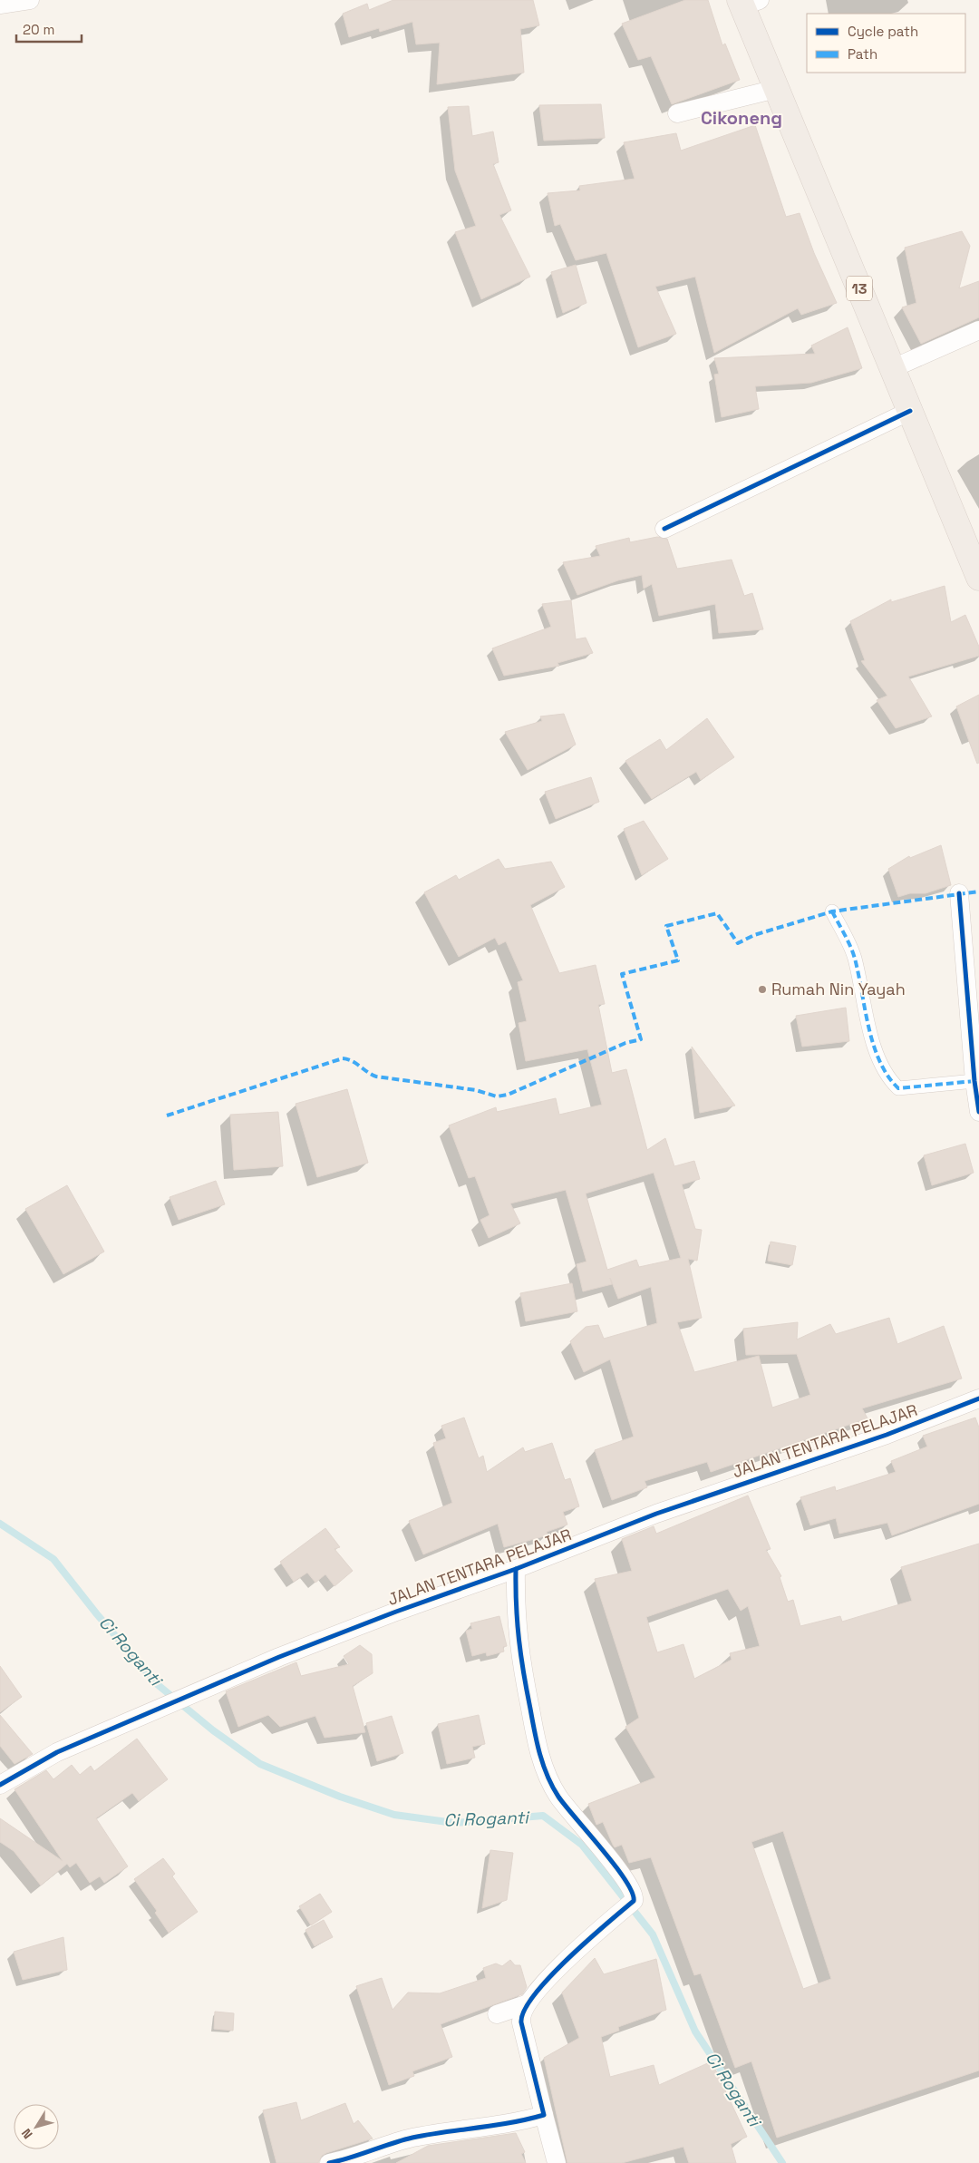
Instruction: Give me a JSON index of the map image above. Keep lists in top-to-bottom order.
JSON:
{
  "streets": {
    "highway": ["13"],
    "street": ["JALAN TENTARA PELAJAR"]
  },
  "districts": ["Cikoneng"],
  "water": ["Ci Roganti"],
  "places": ["Rumah Nin Yayah"],
  "legend": ["Cycle path", "Path"],
  "scale_bar": "20 m",
  "north": "bottom left"
}
